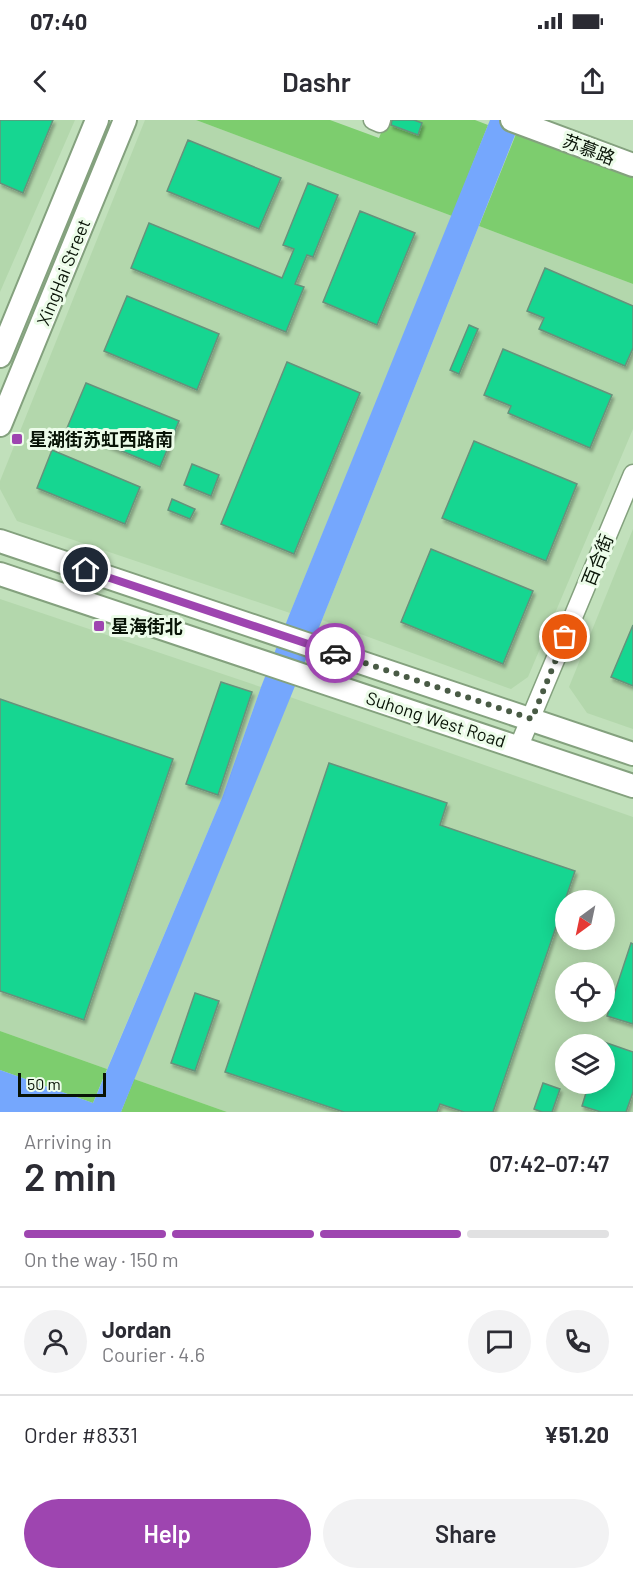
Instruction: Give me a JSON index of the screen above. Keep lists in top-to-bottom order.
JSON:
{
  "streets": {
    "main road": ["苏慕路", "XingHai Street", "Suhong West Road"],
    "street": ["百合街"]
  },
  "crossings": [
    ["百合街", "Suhong West Road"]
  ],
  "places": {
    "transit": ["星湖街苏虹西路南", "星海街北"]
  },
  "scale_bar": "50 m",
  "north": "bottom left",
  "page": {
    "status": "07:40",
    "header": "Dashr",
    "scale": "50 m",
    "heading": ["2 min", "Arriving in", "07:42–07:47"],
    "panel": [
      "Jordan",
      "Courier · 4.6",
      "Order #8331",
      "¥51.20"
    ],
    "bar": "On the way · 150 m",
    "buttons": ["Help", "Share"]
  }
}
